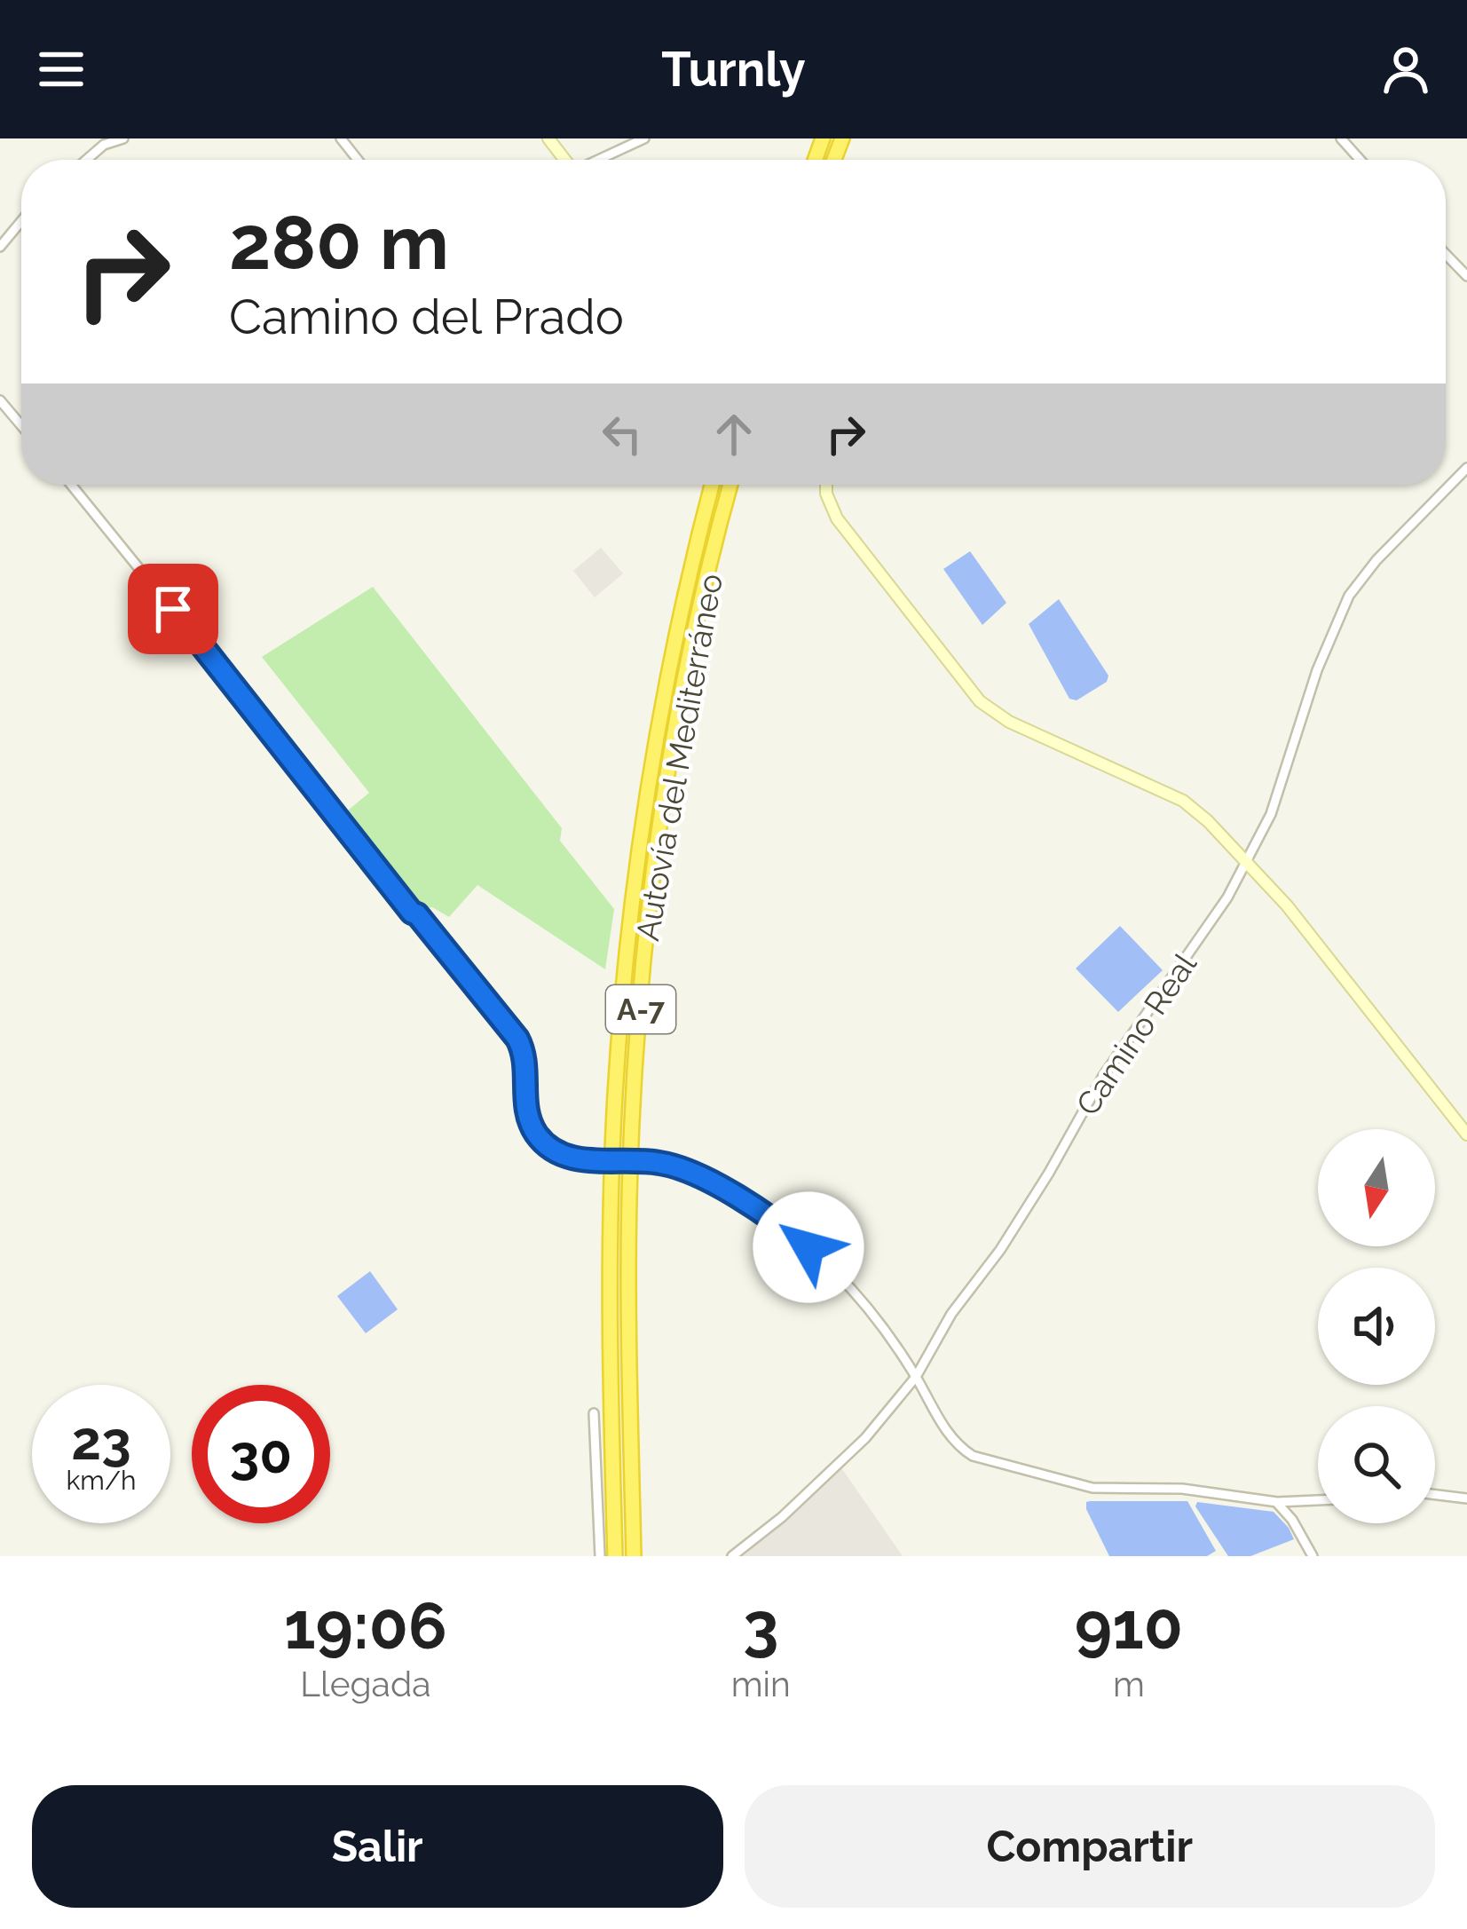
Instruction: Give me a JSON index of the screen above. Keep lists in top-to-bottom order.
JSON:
{
  "streets": {
    "highway": ["Autovía del Mediterráneo", "A-7"],
    "street": ["Camino Real"]
  },
  "north": "bottom",
  "page": {
    "header": "Turnly",
    "turn": ["280 m", "Camino del Prado"],
    "speed": "23 km/h",
    "limit": "30",
    "eta": [
      "19:06",
      "Llegada",
      "3",
      "min",
      "910",
      "m"
    ],
    "buttons": ["Salir", "Compartir"]
  }
}
